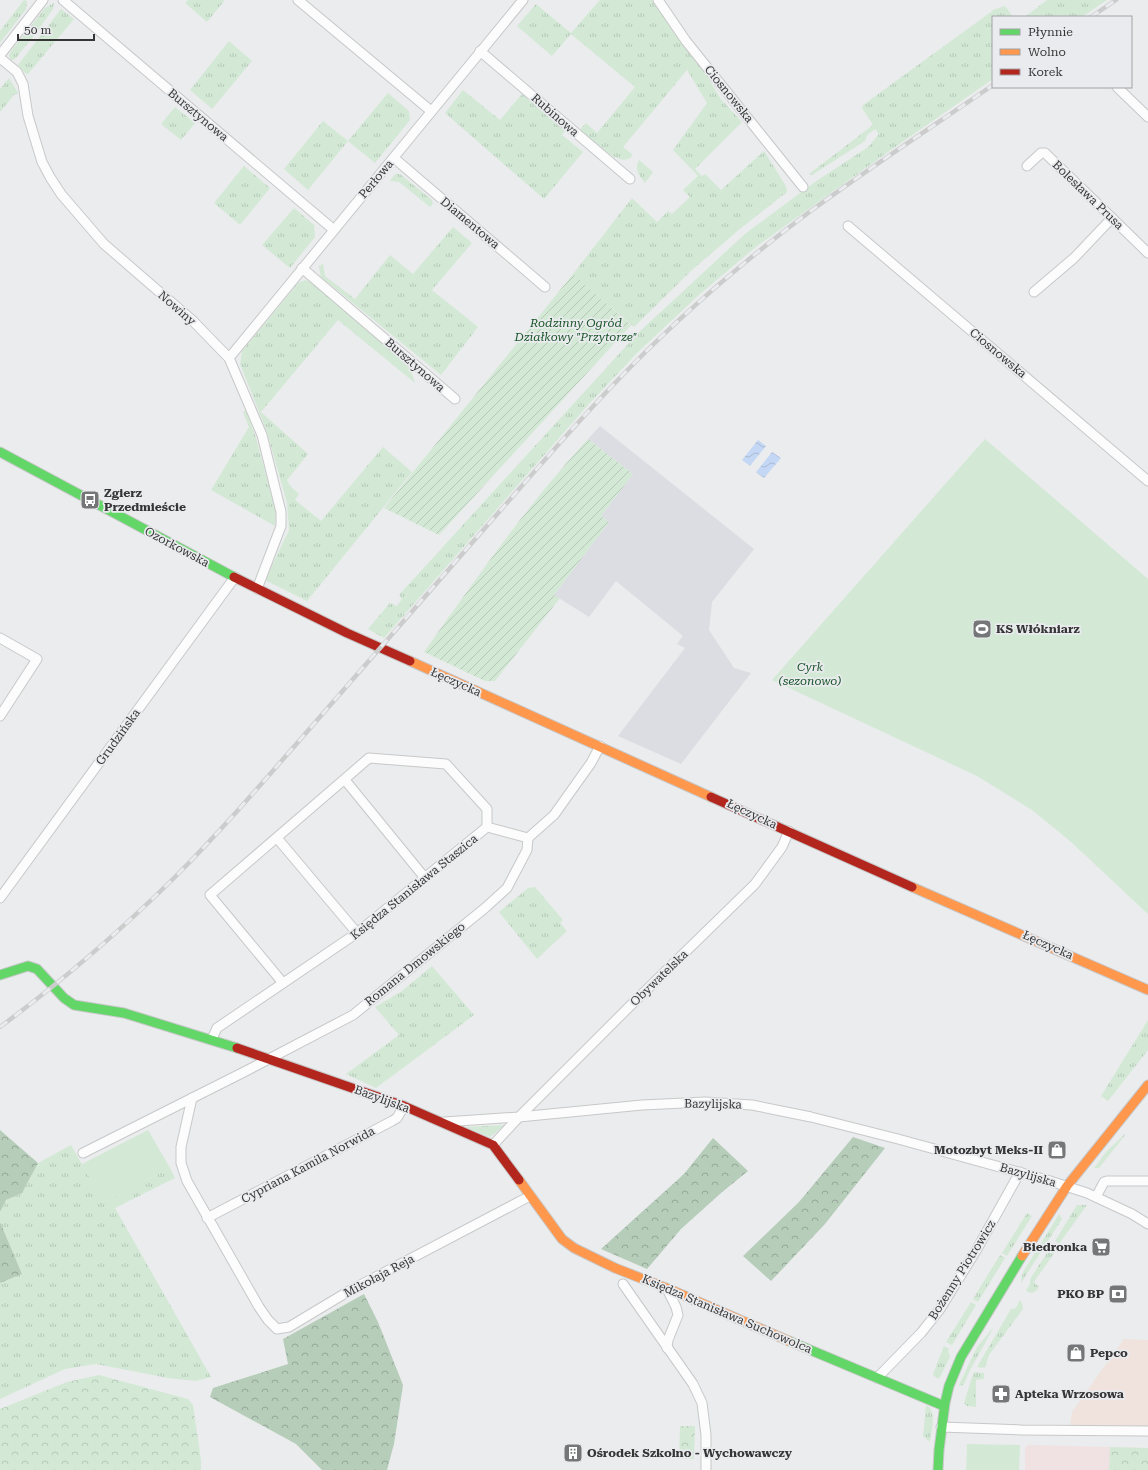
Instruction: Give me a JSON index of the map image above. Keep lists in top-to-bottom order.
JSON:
{
  "streets": {
    "street": [
      "Ciosnowska",
      "Bursztynowa",
      "Rubinowa",
      "Perłowa",
      "Bolesława Prusa",
      "Diamentowa",
      "Nowiny",
      "Ozorkowska",
      "Łęczycka",
      "Grudzińska",
      "Księdza Stanisława Staszica",
      "Romana Dmowskiego",
      "Obywatelska",
      "Bazylijska",
      "Cypriana Kamila Norwida",
      "Bożenny Piotrowicz",
      "Mikołaja Reja",
      "Księdza Stanisława Suchowolca"
    ]
  },
  "crossings": [
    ["Bursztynowa", "Perłowa"],
    ["Rubinowa", "Perłowa"],
    ["Perłowa", "Diamentowa"],
    ["Perłowa", "Nowiny"],
    ["Nowiny", "Ozorkowska"],
    ["Ozorkowska", "Łęczycka"],
    ["Ozorkowska", "Grudzińska"],
    ["Łęczycka", "Obywatelska"],
    ["Księdza Stanisława Staszica", "Romana Dmowskiego"],
    ["Księdza Stanisława Staszica", "Bazylijska"],
    ["Romana Dmowskiego", "Bazylijska"],
    ["Obywatelska", "Bazylijska"],
    ["Bazylijska", "Cypriana Kamila Norwida"],
    ["Bazylijska", "Bożenny Piotrowicz"],
    ["Cypriana Kamila Norwida", "Mikołaja Reja"],
    ["Bożenny Piotrowicz", "Księdza Stanisława Suchowolca"],
    ["Mikołaja Reja", "Księdza Stanisława Suchowolca"]
  ],
  "parks": ["Rodzinny Ogród Działkowy \"Przytorze\"", "Cyrk (sezonowo)"],
  "places": {
    "bus stop": ["Zgierz Przedmieście"],
    "sports": ["KS Włókniarz"],
    "shop": ["Motozbyt Meks-II", "Pepco"],
    "supermarket": ["Biedronka"],
    "bank": ["PKO BP"],
    "pharmacy": ["Apteka Wrzosowa"],
    "building": ["Ośrodek Szkolno - Wychowawczy"]
  },
  "legend": ["Płynnie", "Wolno", "Korek"],
  "scale_bar": "50 m"
}
